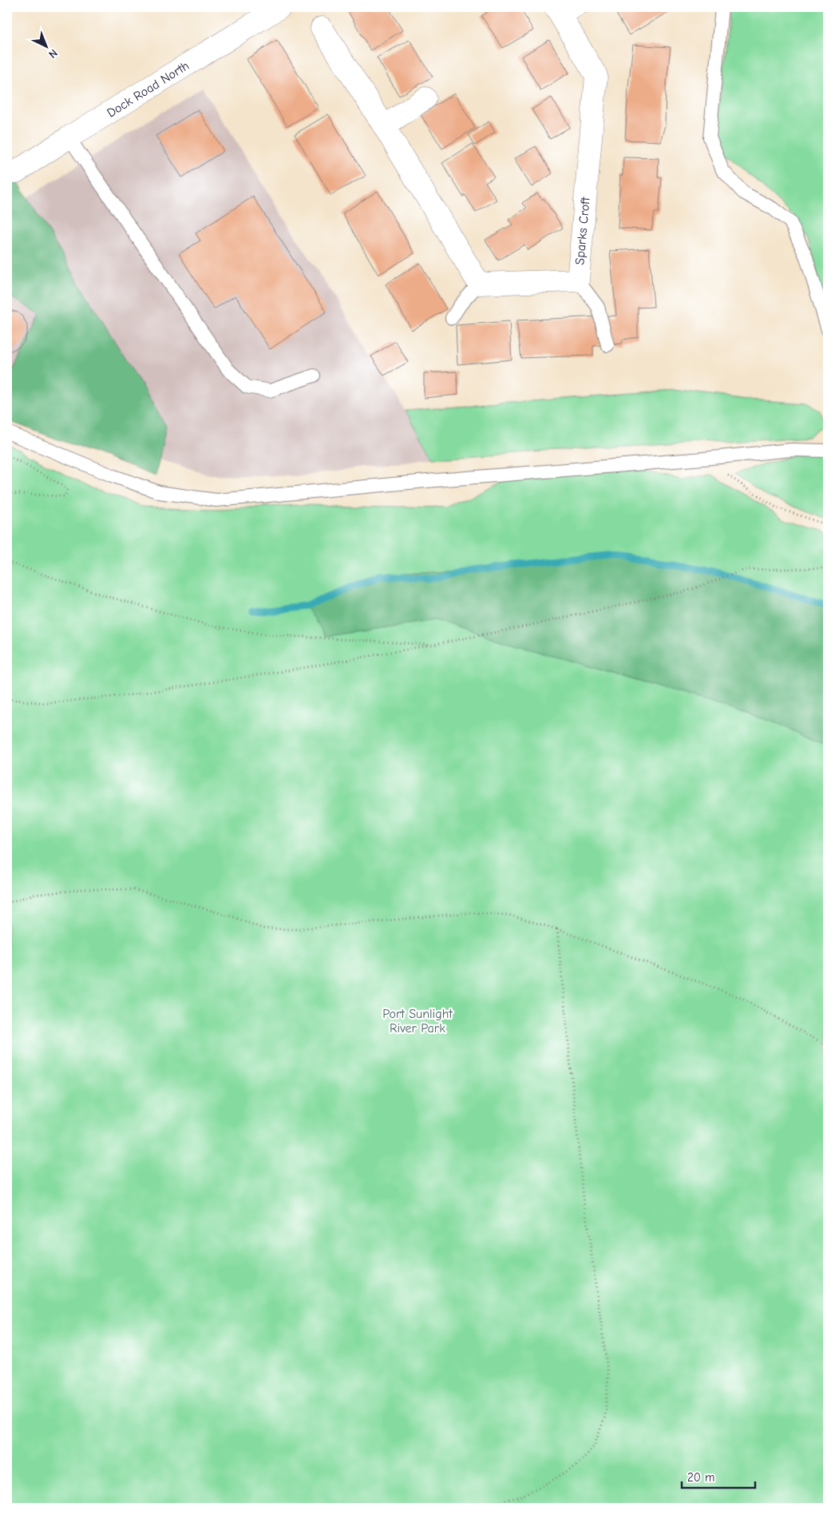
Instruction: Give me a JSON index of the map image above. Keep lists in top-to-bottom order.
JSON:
{
  "streets": {
    "street": ["Dock Road North", "Sparks Croft"]
  },
  "parks": ["Port Sunlight River Park"],
  "scale_bar": "20 m",
  "north": "bottom right"
}
